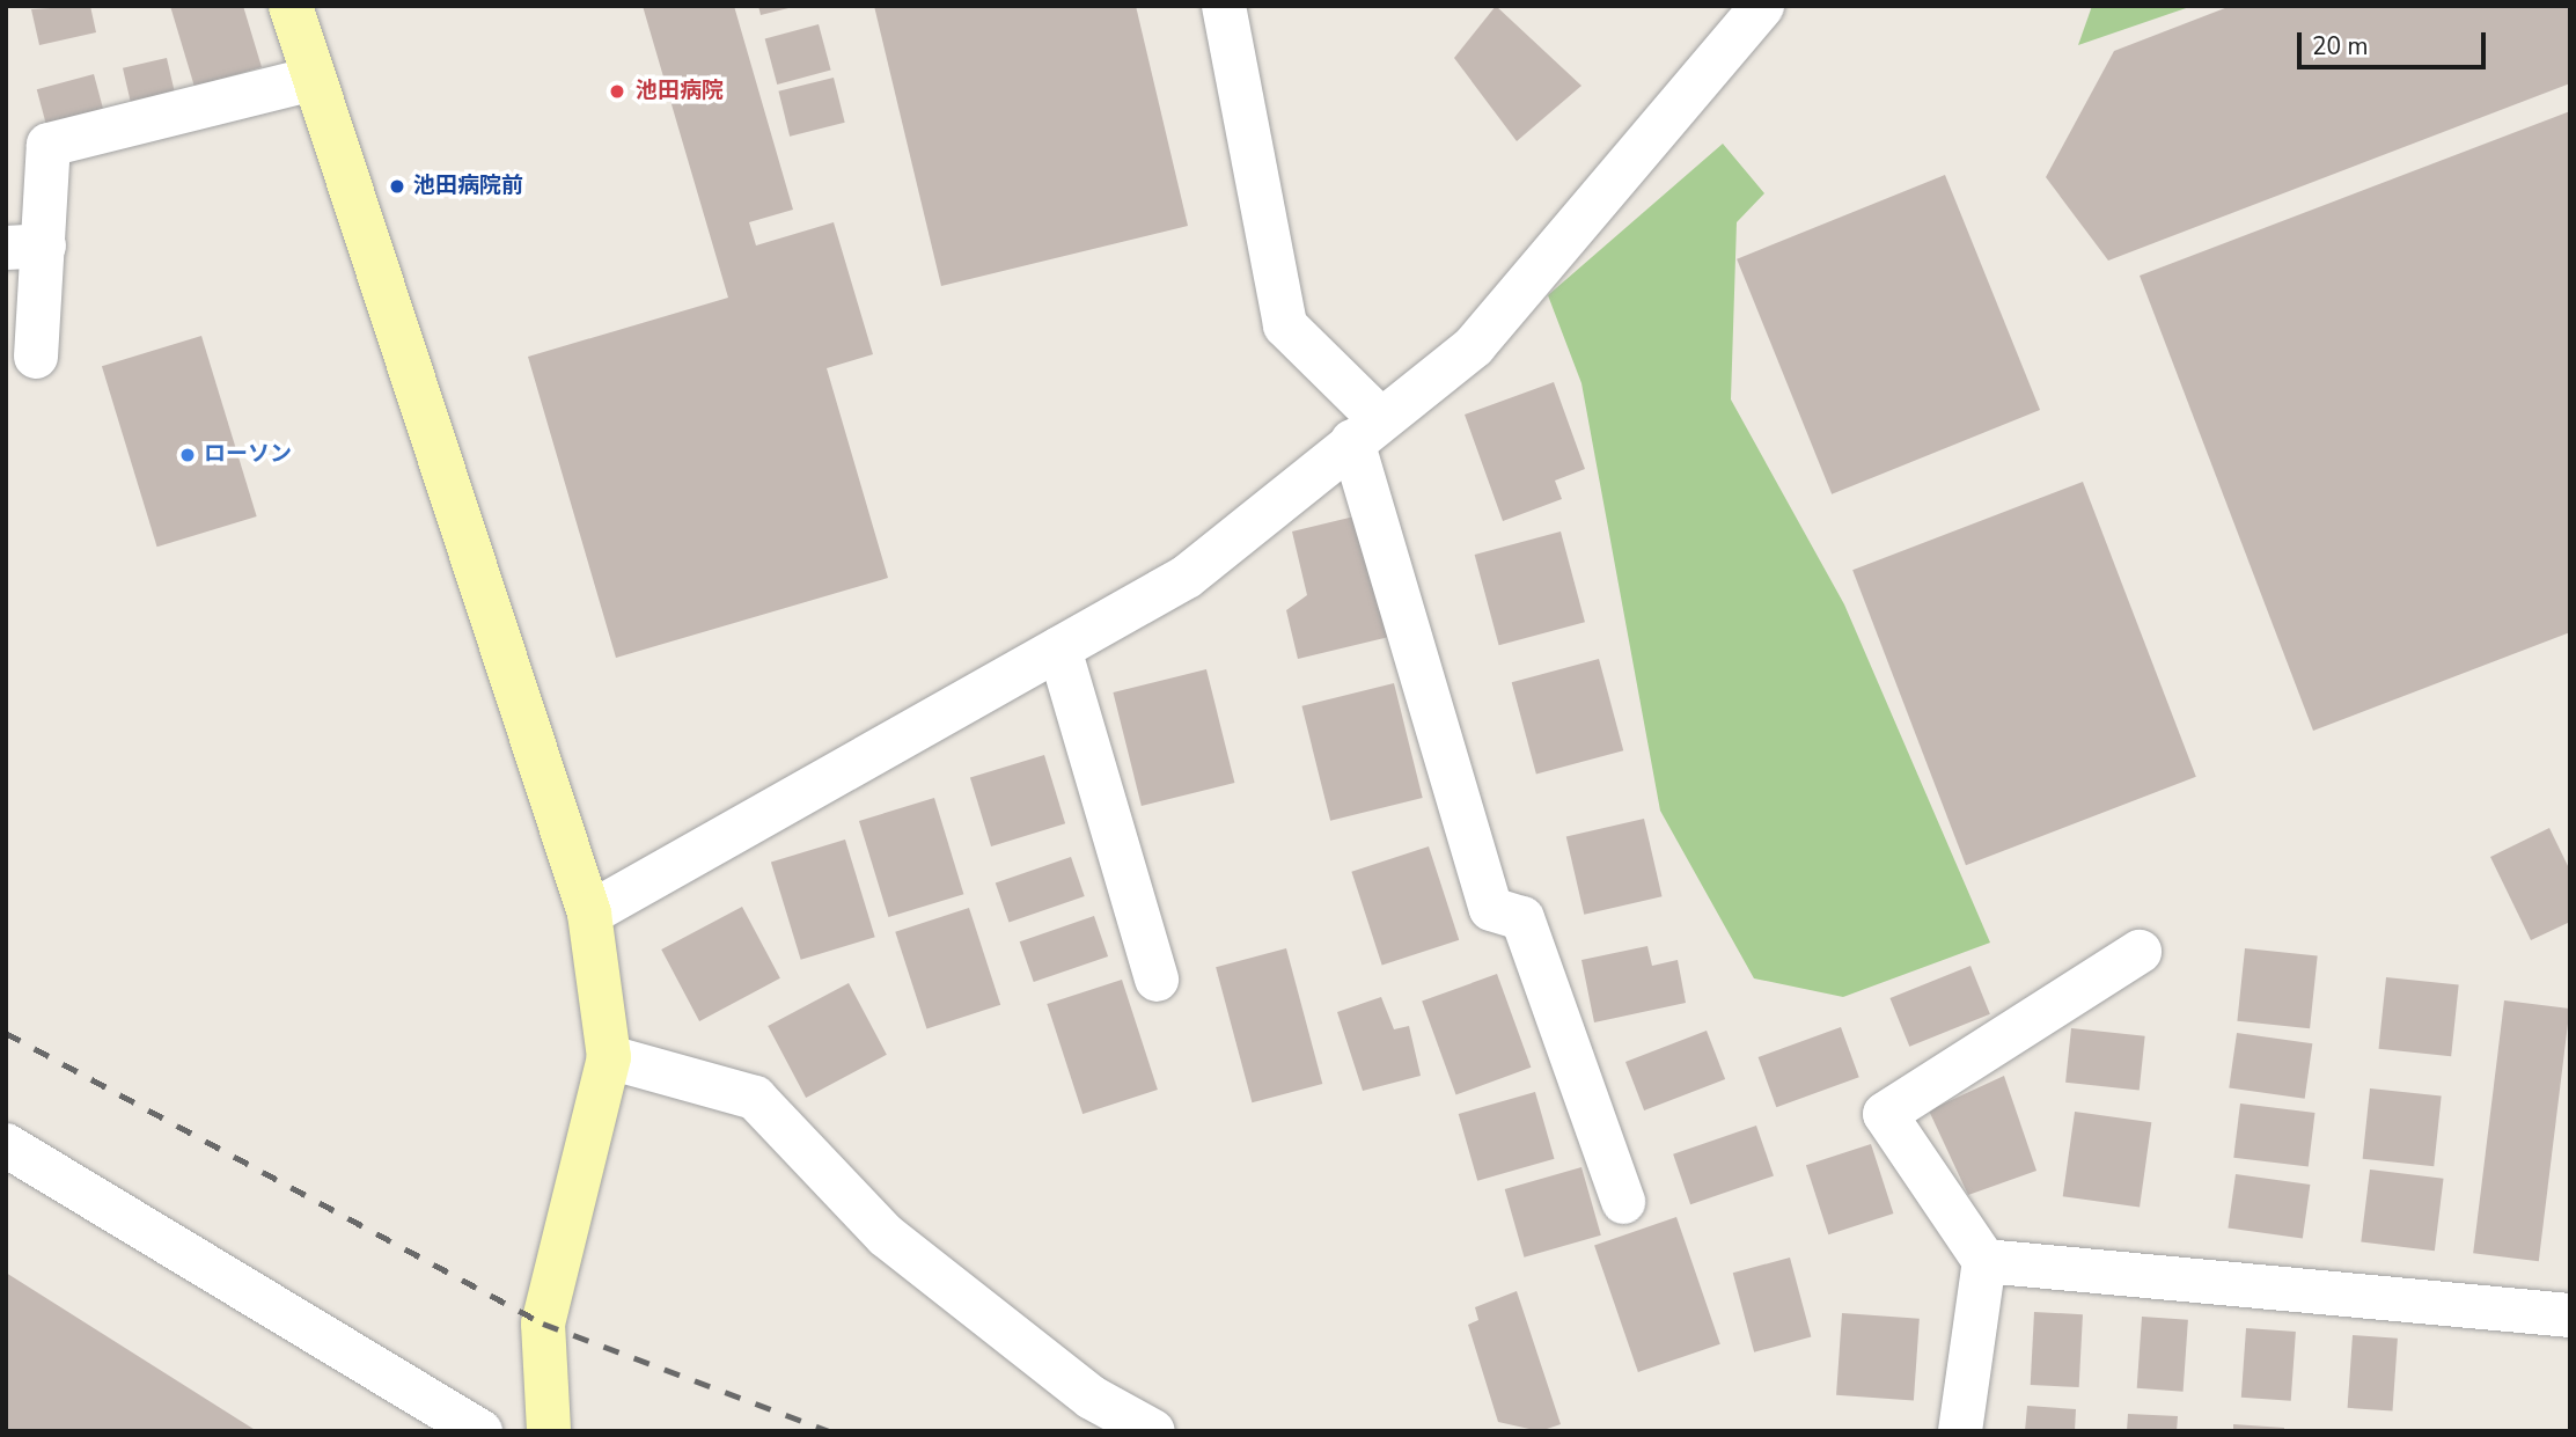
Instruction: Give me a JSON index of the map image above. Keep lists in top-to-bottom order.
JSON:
{
  "places": ["池田病院", "池田病院前", "ローソン"],
  "scale_bar": "20 m"
}
